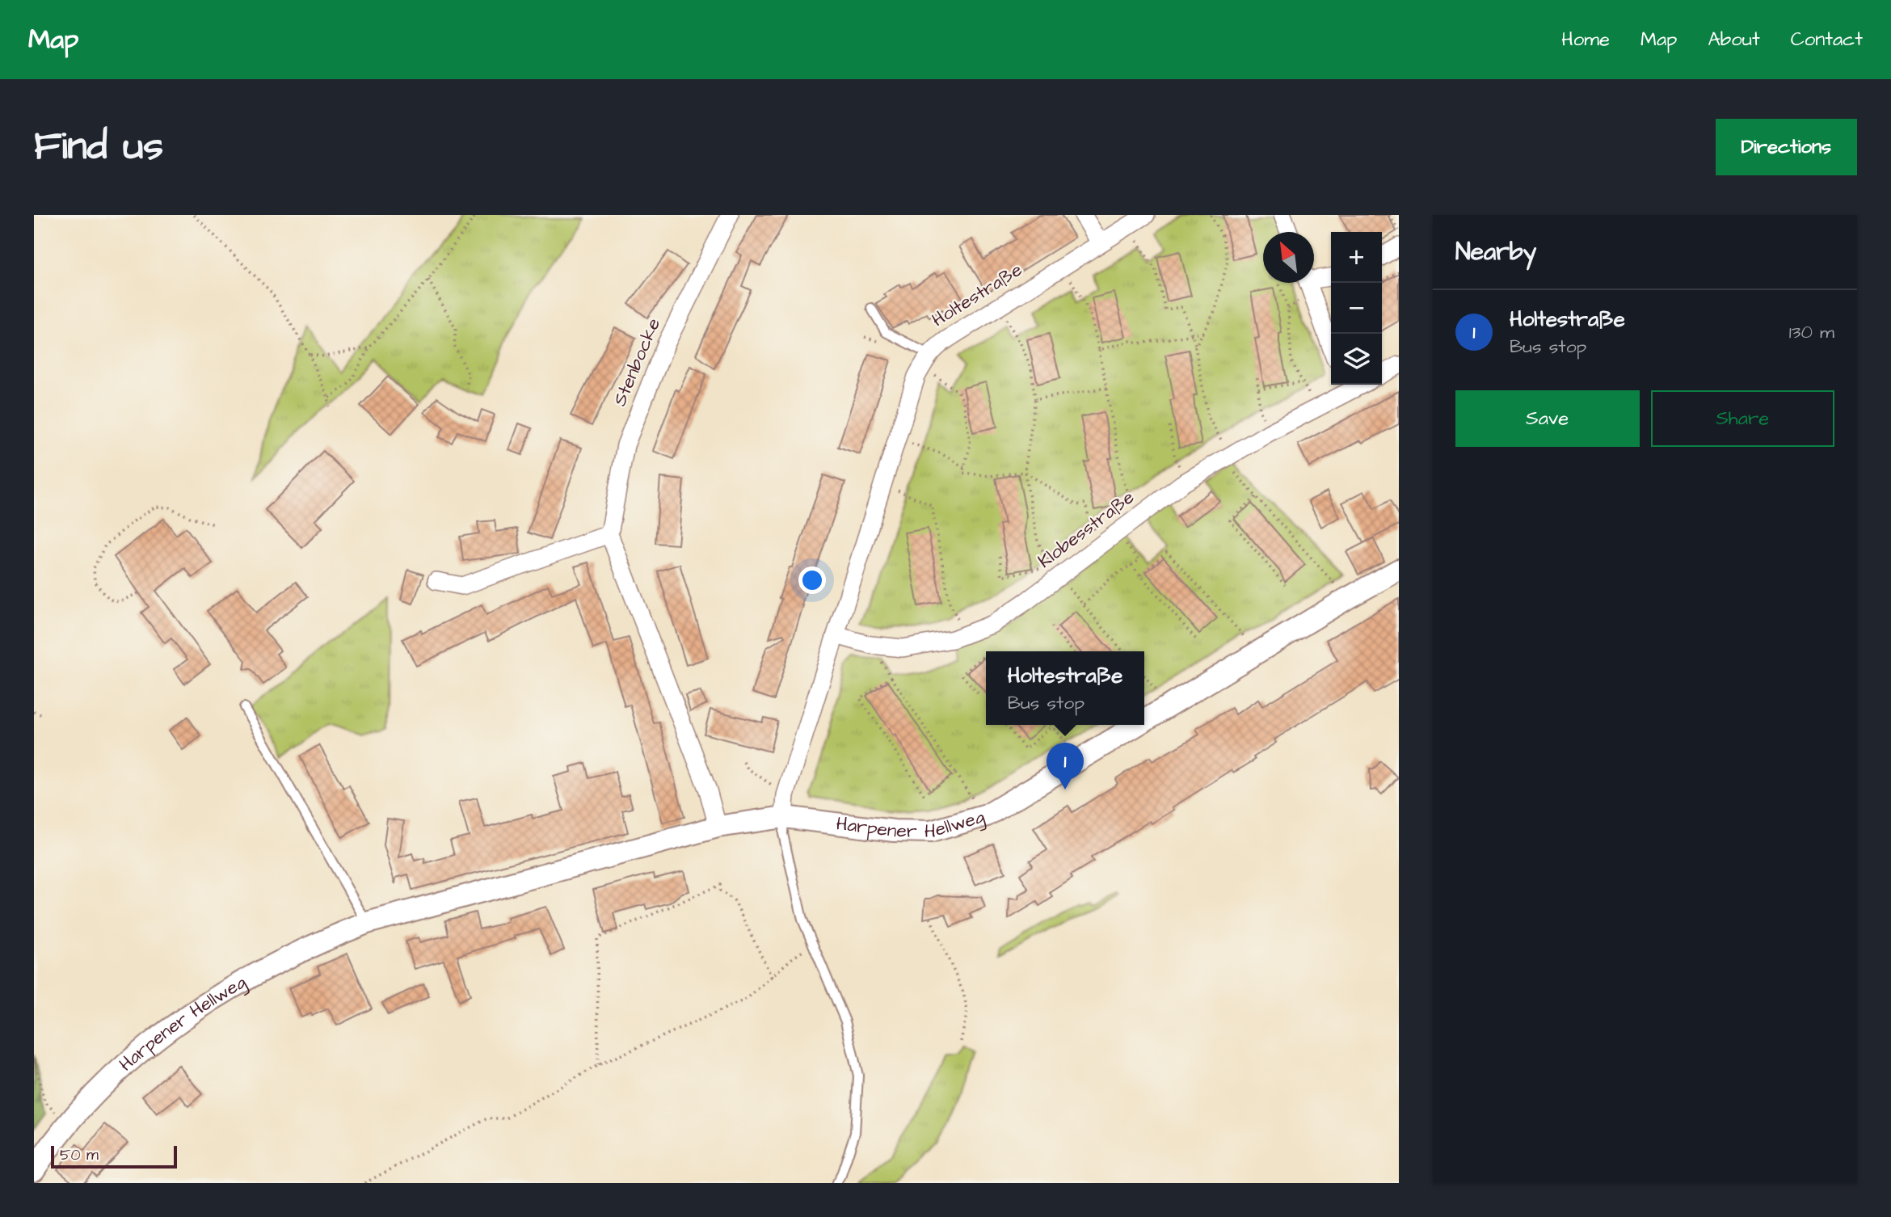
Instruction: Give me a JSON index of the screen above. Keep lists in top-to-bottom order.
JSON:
{
  "streets": {
    "street": [
      "Holtestraße",
      "Stenbocke",
      "Klobesstraße",
      "Harpener Hellweg"
    ]
  },
  "crossings": [
    ["Holtestraße", "Klobesstraße"],
    ["Holtestraße", "Harpener Hellweg"]
  ],
  "scale_bar": "50 m",
  "north": "top left",
  "page": {
    "header": "Map",
    "nav": [
      "Home",
      "Map",
      "About",
      "Contact"
    ],
    "buttons": [
      "Directions",
      ["Save", "Share"]
    ],
    "title": "Find us",
    "heading": "Nearby",
    "map_buttons": ["+", "−"],
    "list": [
      {
        "mark": "1",
        "name": "Holtestraße",
        "note": "Bus stop",
        "value": "130 m"
      }
    ],
    "popup": ["Holtestraße", "Bus stop"],
    "pins": "1",
    "scale": "50 m"
  }
}
